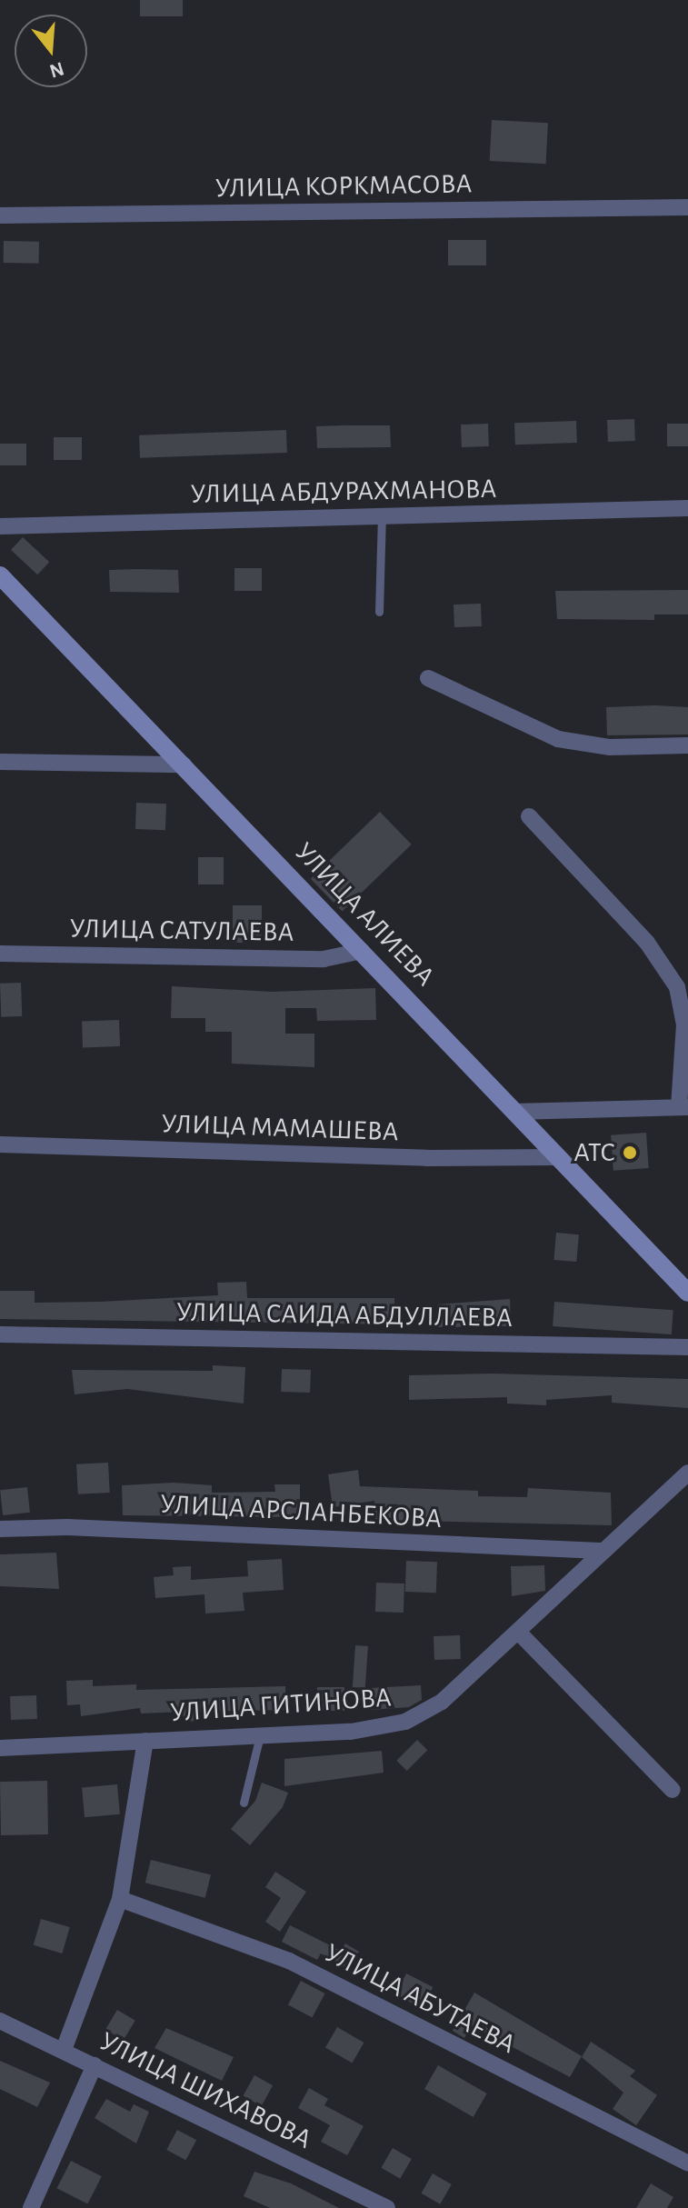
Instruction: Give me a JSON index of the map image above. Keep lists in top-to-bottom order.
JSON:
{
  "streets": {
    "street": [
      "УЛИЦА КОРКМАСОВА",
      "УЛИЦА АБДУРАХМАНОВА",
      "УЛИЦА АЛИЕВА",
      "УЛИЦА САТУЛАЕВА",
      "УЛИЦА МАМАШЕВА",
      "УЛИЦА САИДА АБДУЛЛАЕВА",
      "УЛИЦА АРСЛАНБЕКОВА",
      "УЛИЦА ГИТИНОВА",
      "УЛИЦА АБУТАЕВА",
      "УЛИЦА ШИХАВОВА"
    ]
  },
  "crossings": [
    ["УЛИЦА АЛИЕВА", "УЛИЦА САТУЛАЕВА"],
    ["УЛИЦА АЛИЕВА", "УЛИЦА МАМАШЕВА"],
    ["УЛИЦА АРСЛАНБЕКОВА", "УЛИЦА ГИТИНОВА"]
  ],
  "places": ["АТС"],
  "north": "bottom"
}
